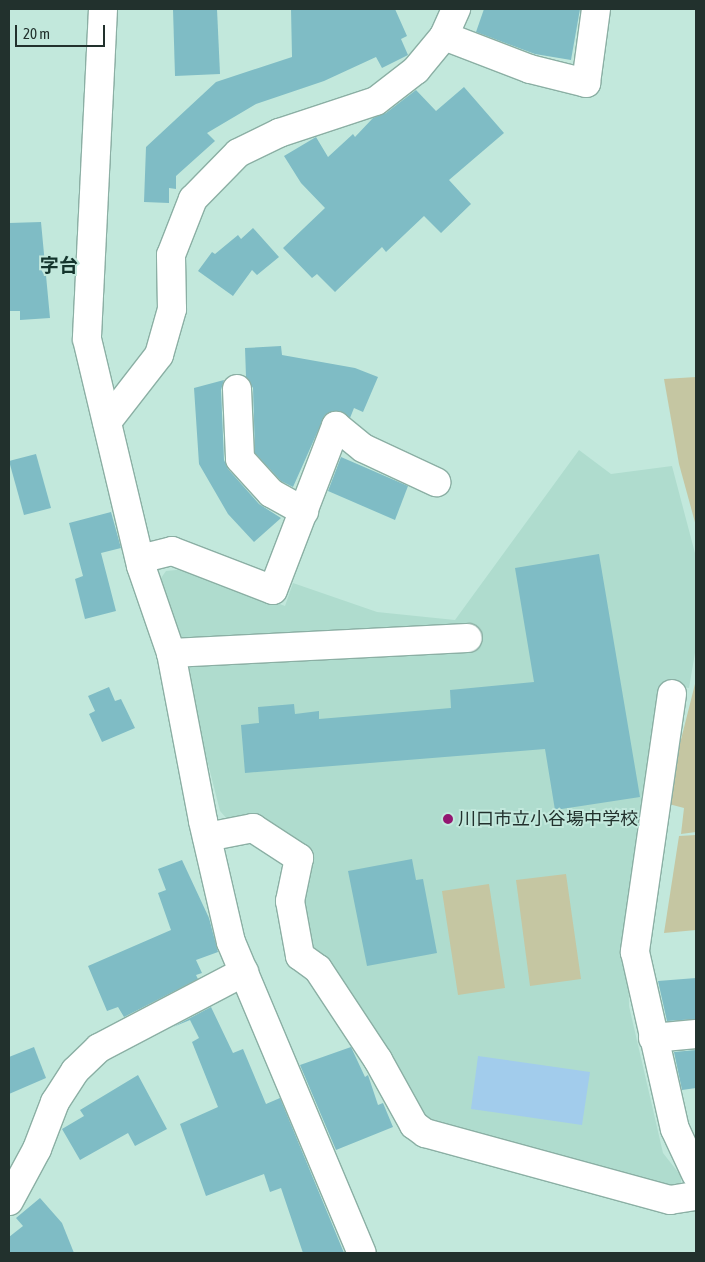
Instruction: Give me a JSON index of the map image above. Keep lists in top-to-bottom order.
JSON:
{
  "districts": ["字台"],
  "places": ["川口市立小谷場中学校"],
  "scale_bar": "20 m"
}
